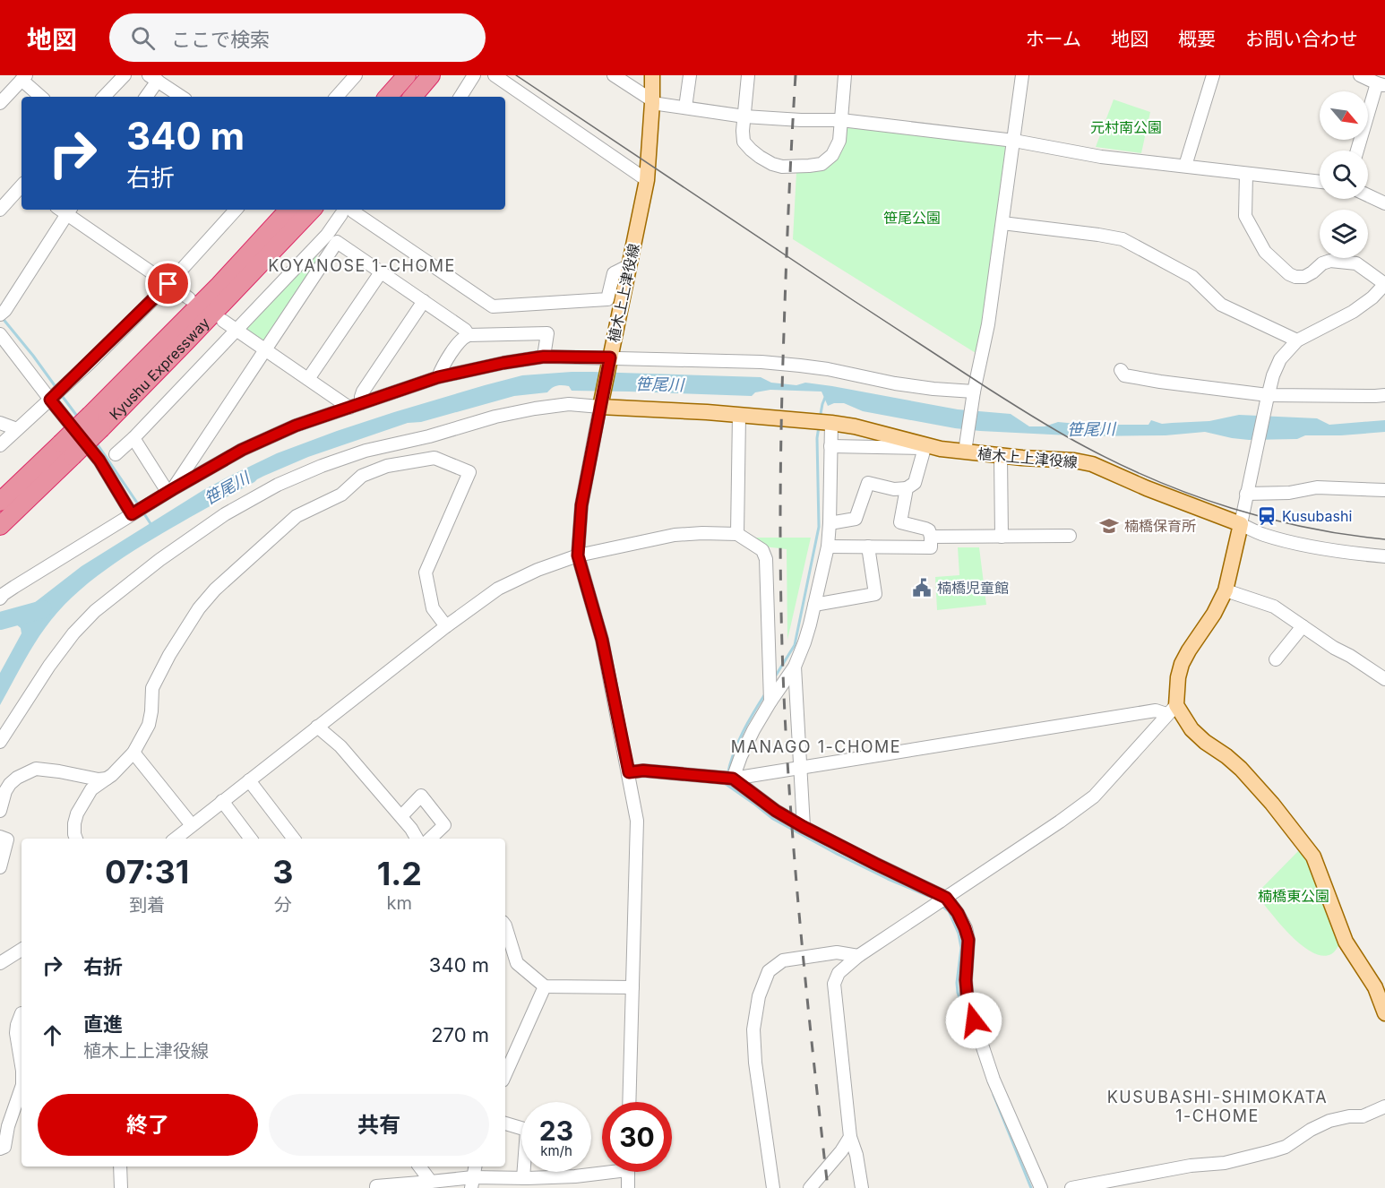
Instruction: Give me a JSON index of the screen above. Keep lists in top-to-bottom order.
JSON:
{
  "streets": {
    "highway": ["Kyushu Expressway"],
    "main road": ["植木上上津役線"]
  },
  "districts": ["KOYANOSE 1-CHOME", "MANAGO 1-CHOME", "KUSUBASHI-SHIMOKATA 1-CHOME"],
  "water": ["笹尾川"],
  "parks": ["元村南公園", "笹尾公園", "楠橋東公園"],
  "places": {
    "station": ["Kusubashi"],
    "school or university": ["楠橋保育所"],
    "public building": ["楠橋児童館"]
  },
  "north": "bottom right",
  "page": {
    "header": "地図",
    "search": "ここで検索",
    "nav": [
      "ホーム",
      "地図",
      "概要",
      "お問い合わせ"
    ],
    "turn": ["340 m", "右折"],
    "eta": [
      "07:31",
      "到着",
      "3",
      "分",
      "1.2",
      "km"
    ],
    "list": [
      {
        "name": "右折",
        "value": "340 m"
      },
      {
        "name": "直進",
        "note": "植木上上津役線",
        "value": "270 m"
      }
    ],
    "buttons": ["終了", "共有"],
    "speed": "23 km/h",
    "limit": "30"
  }
}
